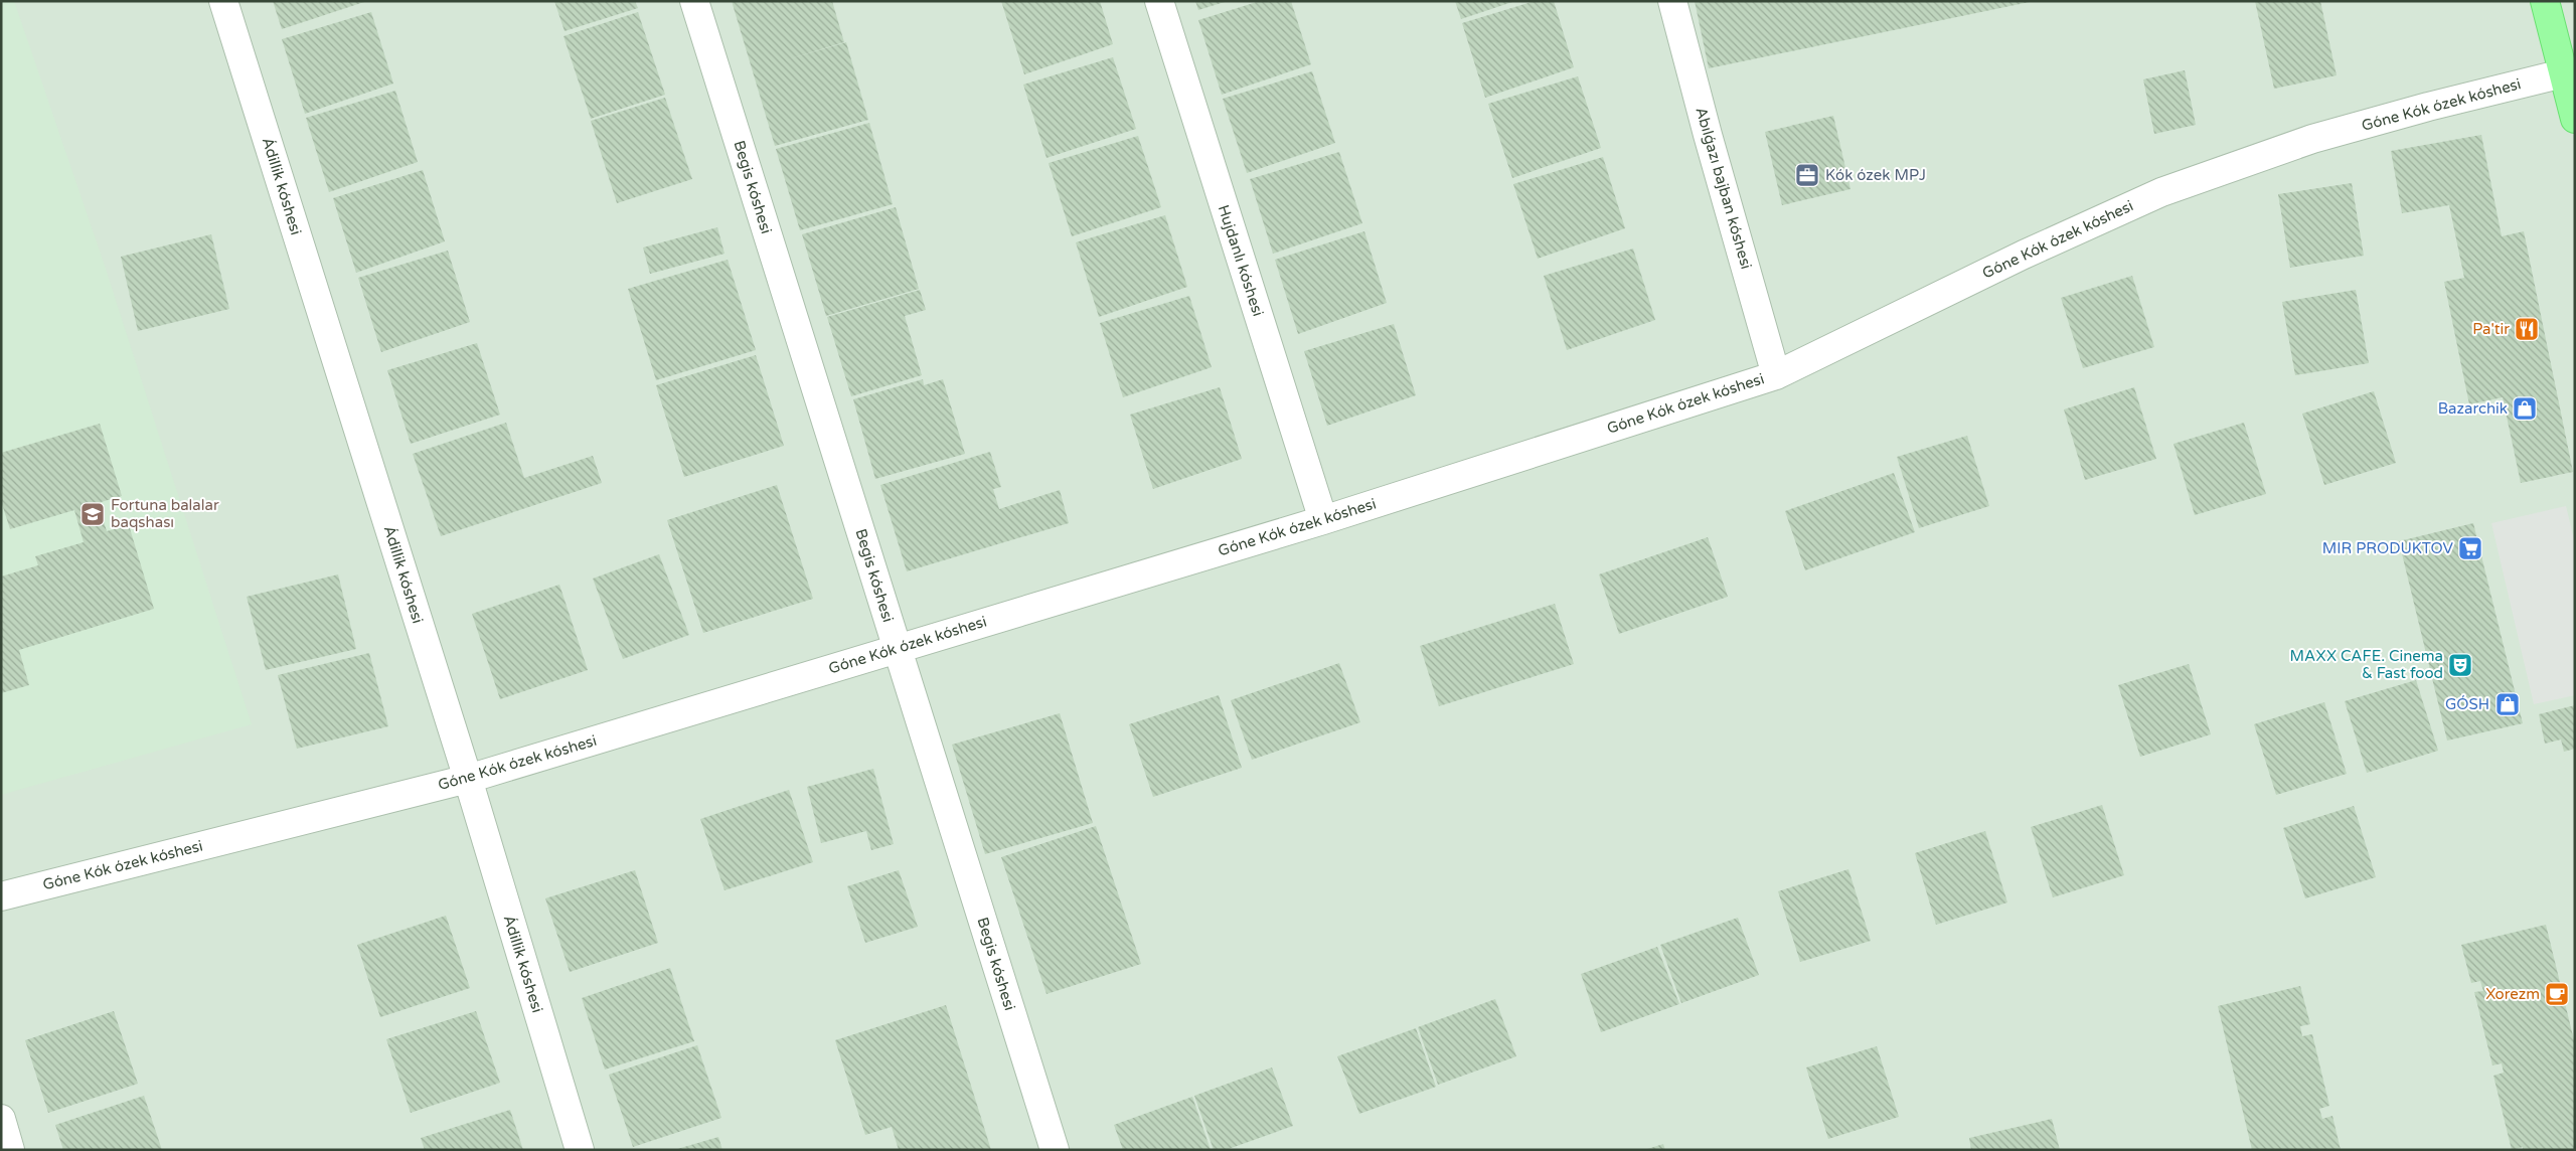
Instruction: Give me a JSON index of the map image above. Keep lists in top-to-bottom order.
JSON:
{
  "streets": {
    "street": [
      "Góne Kók ózek kóshesi",
      "Ádillik kóshesi",
      "Begis kóshesi",
      "Abılǵazı bajban kóshesi",
      "Hujdanlı kóshesi"
    ]
  },
  "crossings": [
    ["Góne Kók ózek kóshesi", "Ádillik kóshesi"],
    ["Góne Kók ózek kóshesi", "Begis kóshesi"],
    ["Góne Kók ózek kóshesi", "Abılǵazı bajban kóshesi"],
    ["Góne Kók ózek kóshesi", "Hujdanlı kóshesi"]
  ],
  "places": {
    "office": ["Kók ózek MPJ"],
    "restaurant": ["Pa'tir"],
    "shop": ["Bazarchik", "GÓSH"],
    "school or university": ["Fortuna balalar baqshası"],
    "supermarket": ["MIR PRODUKTOV"],
    "theatre": ["MAXX CAFE. Cinema & Fast food"],
    "cafe": ["Xorezm"]
  }
}
